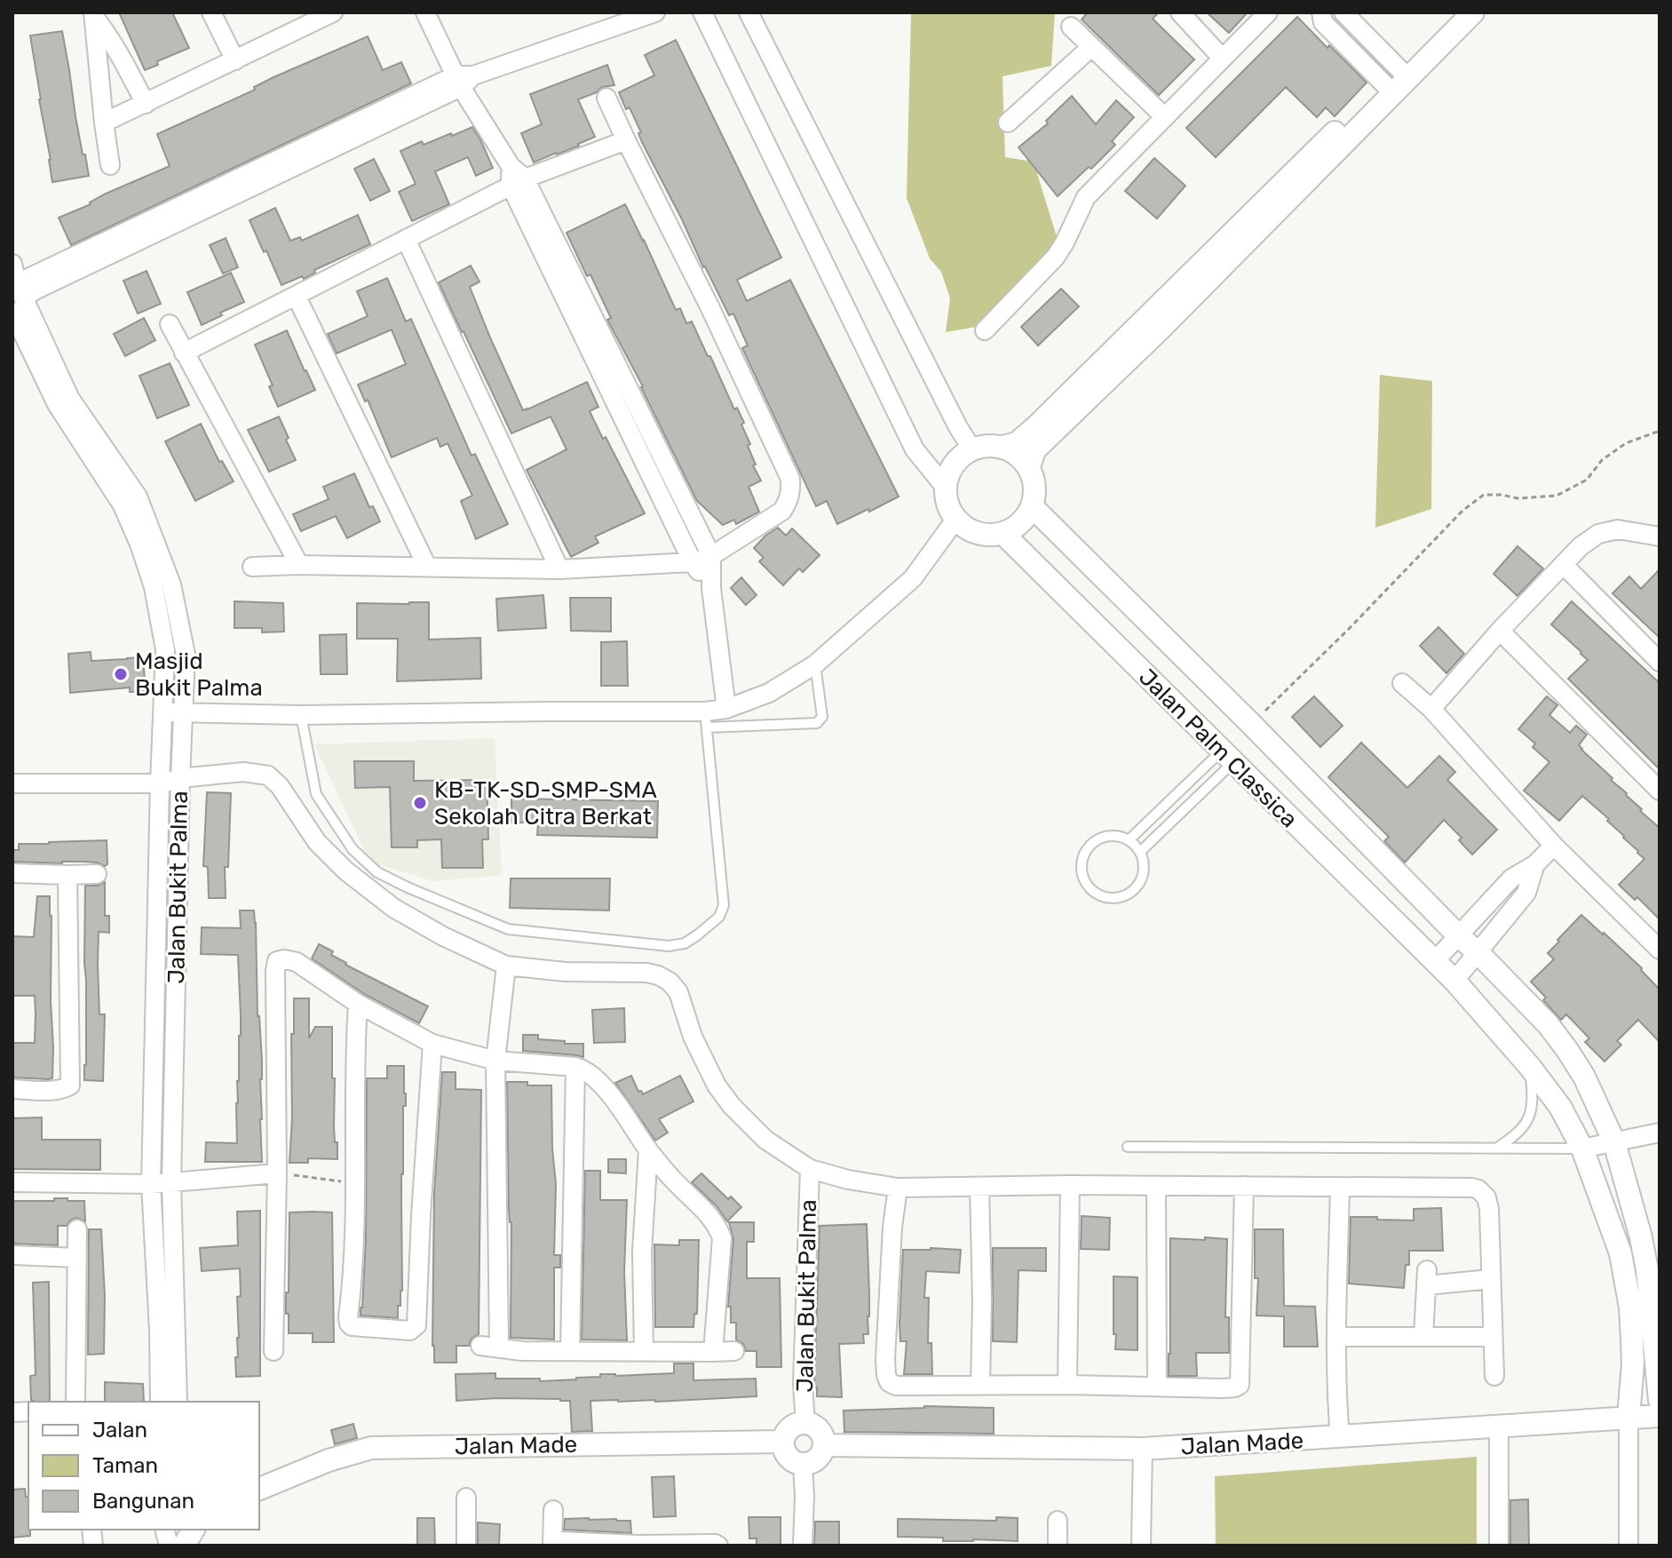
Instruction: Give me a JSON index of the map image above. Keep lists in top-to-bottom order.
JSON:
{
  "streets": {
    "street": ["Jalan Palm Classica", "Jalan Bukit Palma", "Jalan Made"]
  },
  "crossings": [
    ["Jalan Palm Classica", "Jalan Made"],
    ["Jalan Bukit Palma", "Jalan Made"]
  ],
  "places": ["Masjid Bukit Palma", "KB-TK-SD-SMP-SMA Sekolah Citra Berkat"],
  "legend": ["Jalan", "Taman", "Bangunan"]
}
